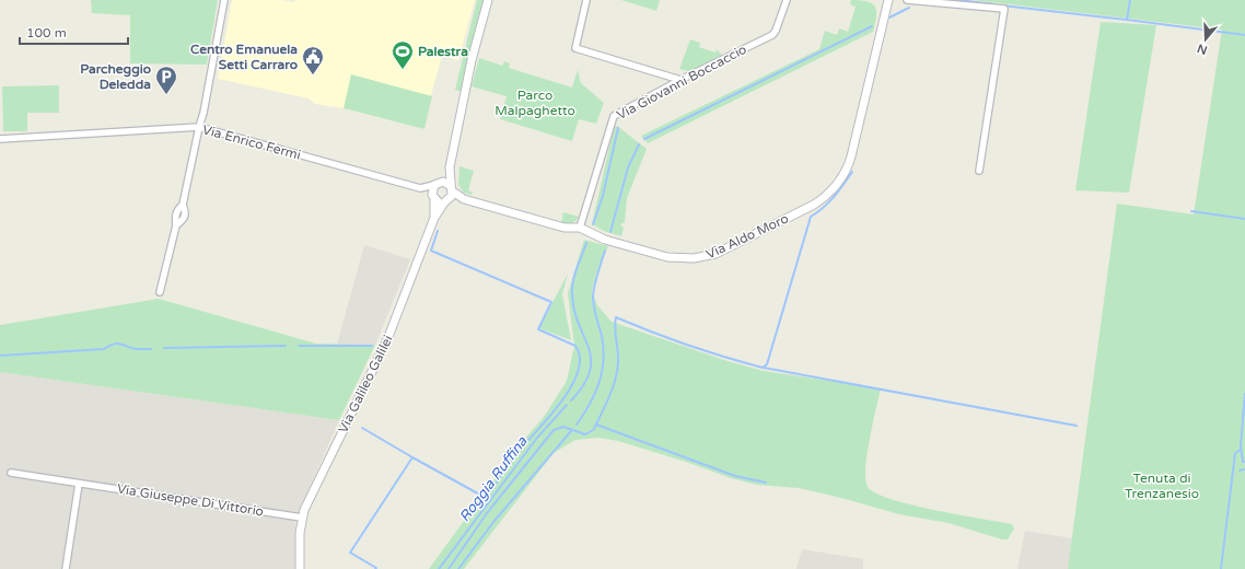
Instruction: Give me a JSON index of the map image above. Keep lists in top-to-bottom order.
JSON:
{
  "streets": {
    "street": [
      "Via Giovanni Boccaccio",
      "Via Enrico Fermi",
      "Via Aldo Moro",
      "Via Galileo Galilei",
      "Via Giuseppe Di Vittorio"
    ]
  },
  "crossings": [
    ["Via Giovanni Boccaccio", "Via Aldo Moro"],
    ["Via Aldo Moro", "Via Galileo Galilei"],
    ["Via Galileo Galilei", "Via Giuseppe Di Vittorio"]
  ],
  "water": ["Roggia Ruffina"],
  "parks": ["Parco Malpaghetto", "Tenuta di Trenzanesio"],
  "places": {
    "sports": ["Palestra"],
    "public building": ["Centro Emanuela Setti Carraro"],
    "parking": ["Parcheggio Deledda"]
  },
  "scale_bar": "100 m",
  "north": "bottom"
}
